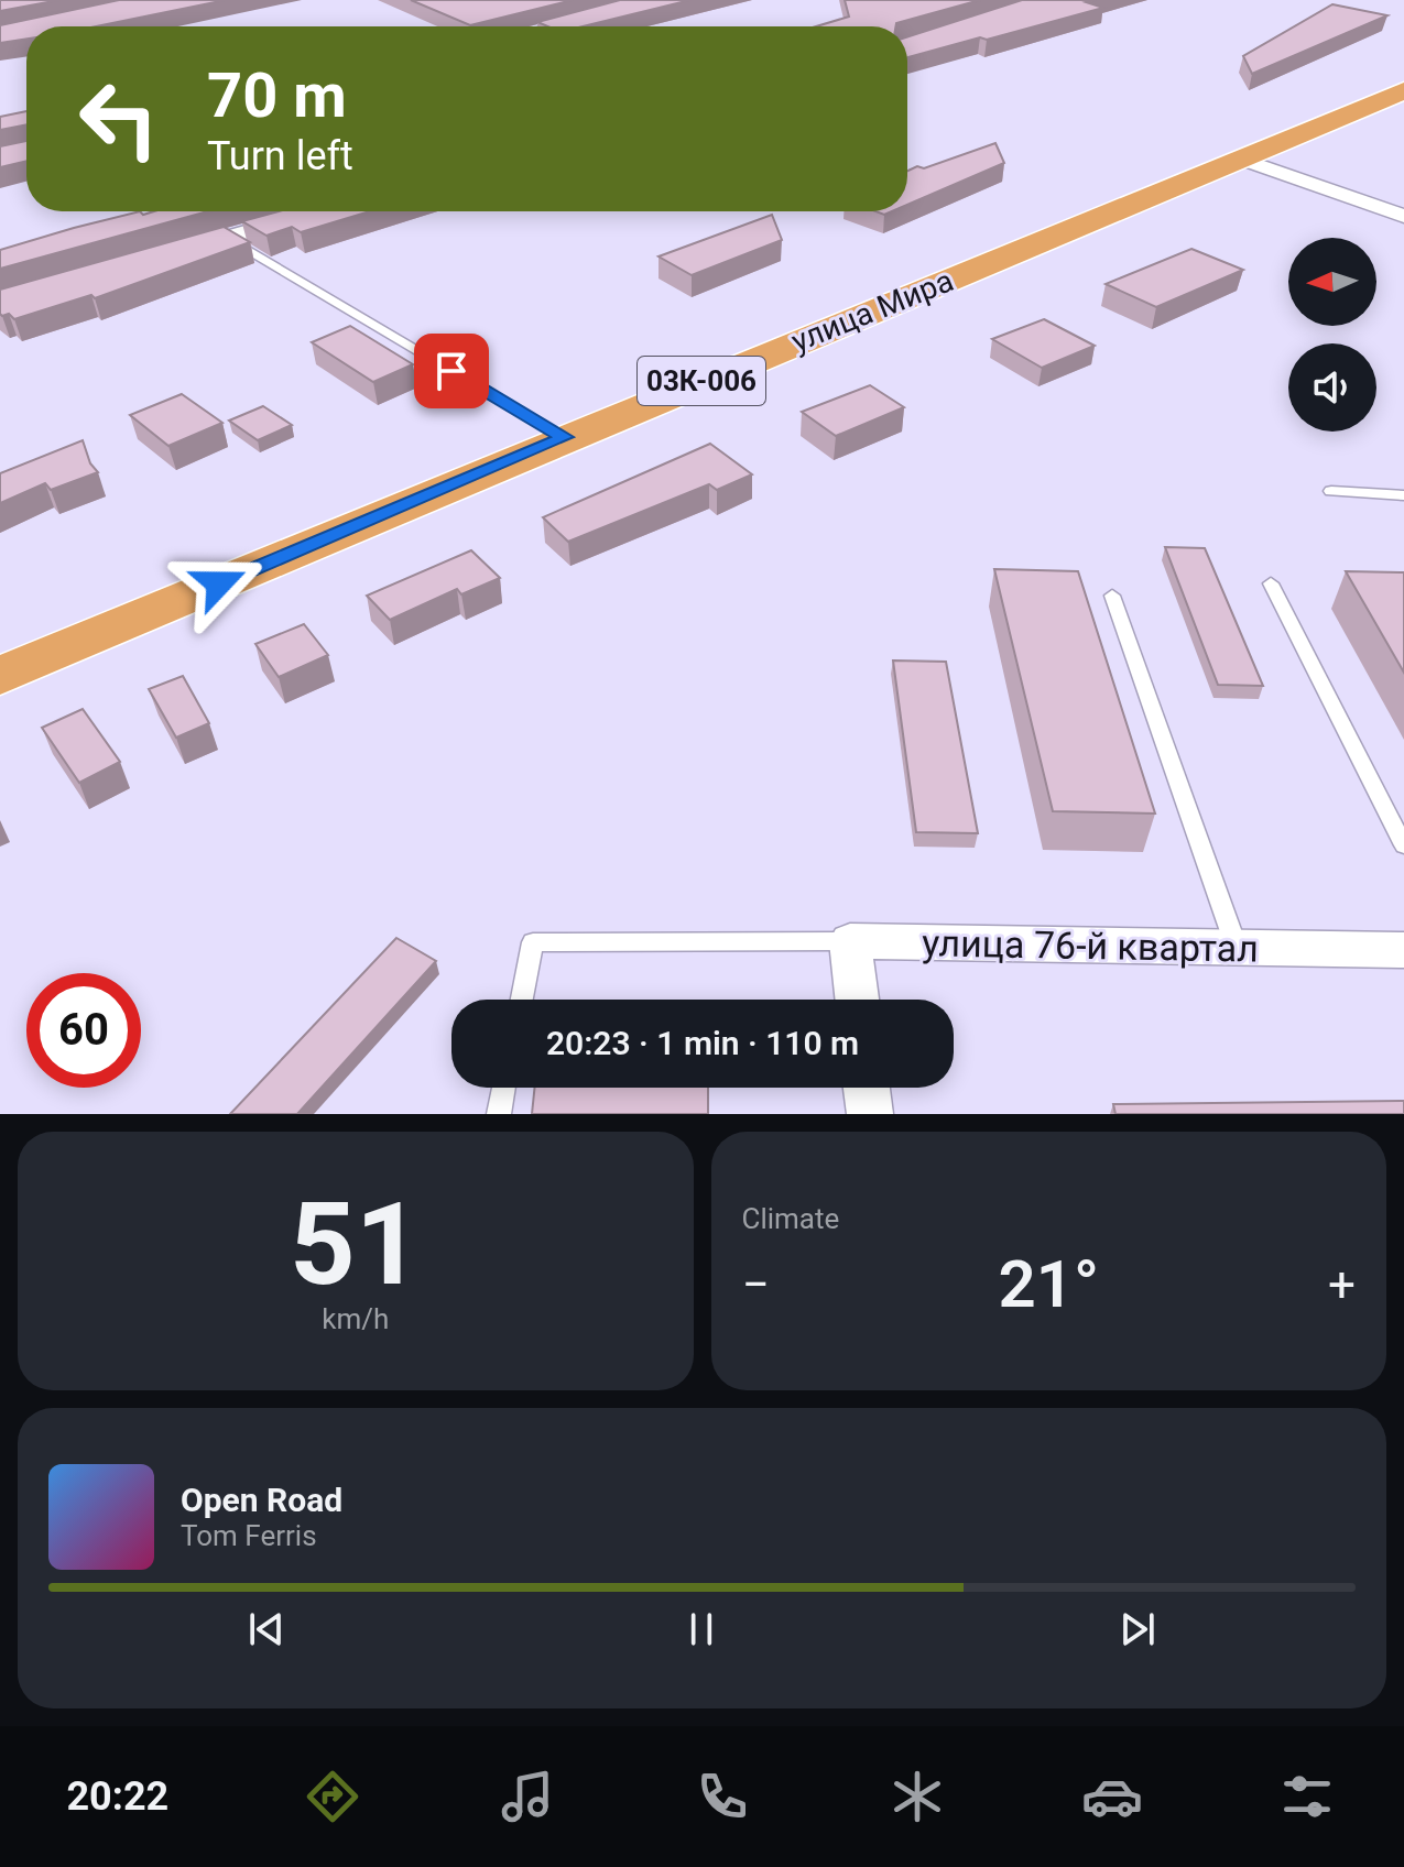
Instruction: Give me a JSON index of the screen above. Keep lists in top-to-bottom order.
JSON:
{
  "streets": {
    "main road": ["улица Мира", "03К-006"],
    "street": ["улица 76-й квартал"]
  },
  "north": "left",
  "page": {
    "turn": ["70 m", "Turn left"],
    "limit": "60",
    "trip": "20:23 · 1 min · 110 m",
    "tile": [
      ["51", "km/h"],
      "Climate"
    ],
    "heat": ["−", "21°", "+"],
    "song": ["Open Road", "Tom Ferris"],
    "tabs": "20:22"
  }
}
